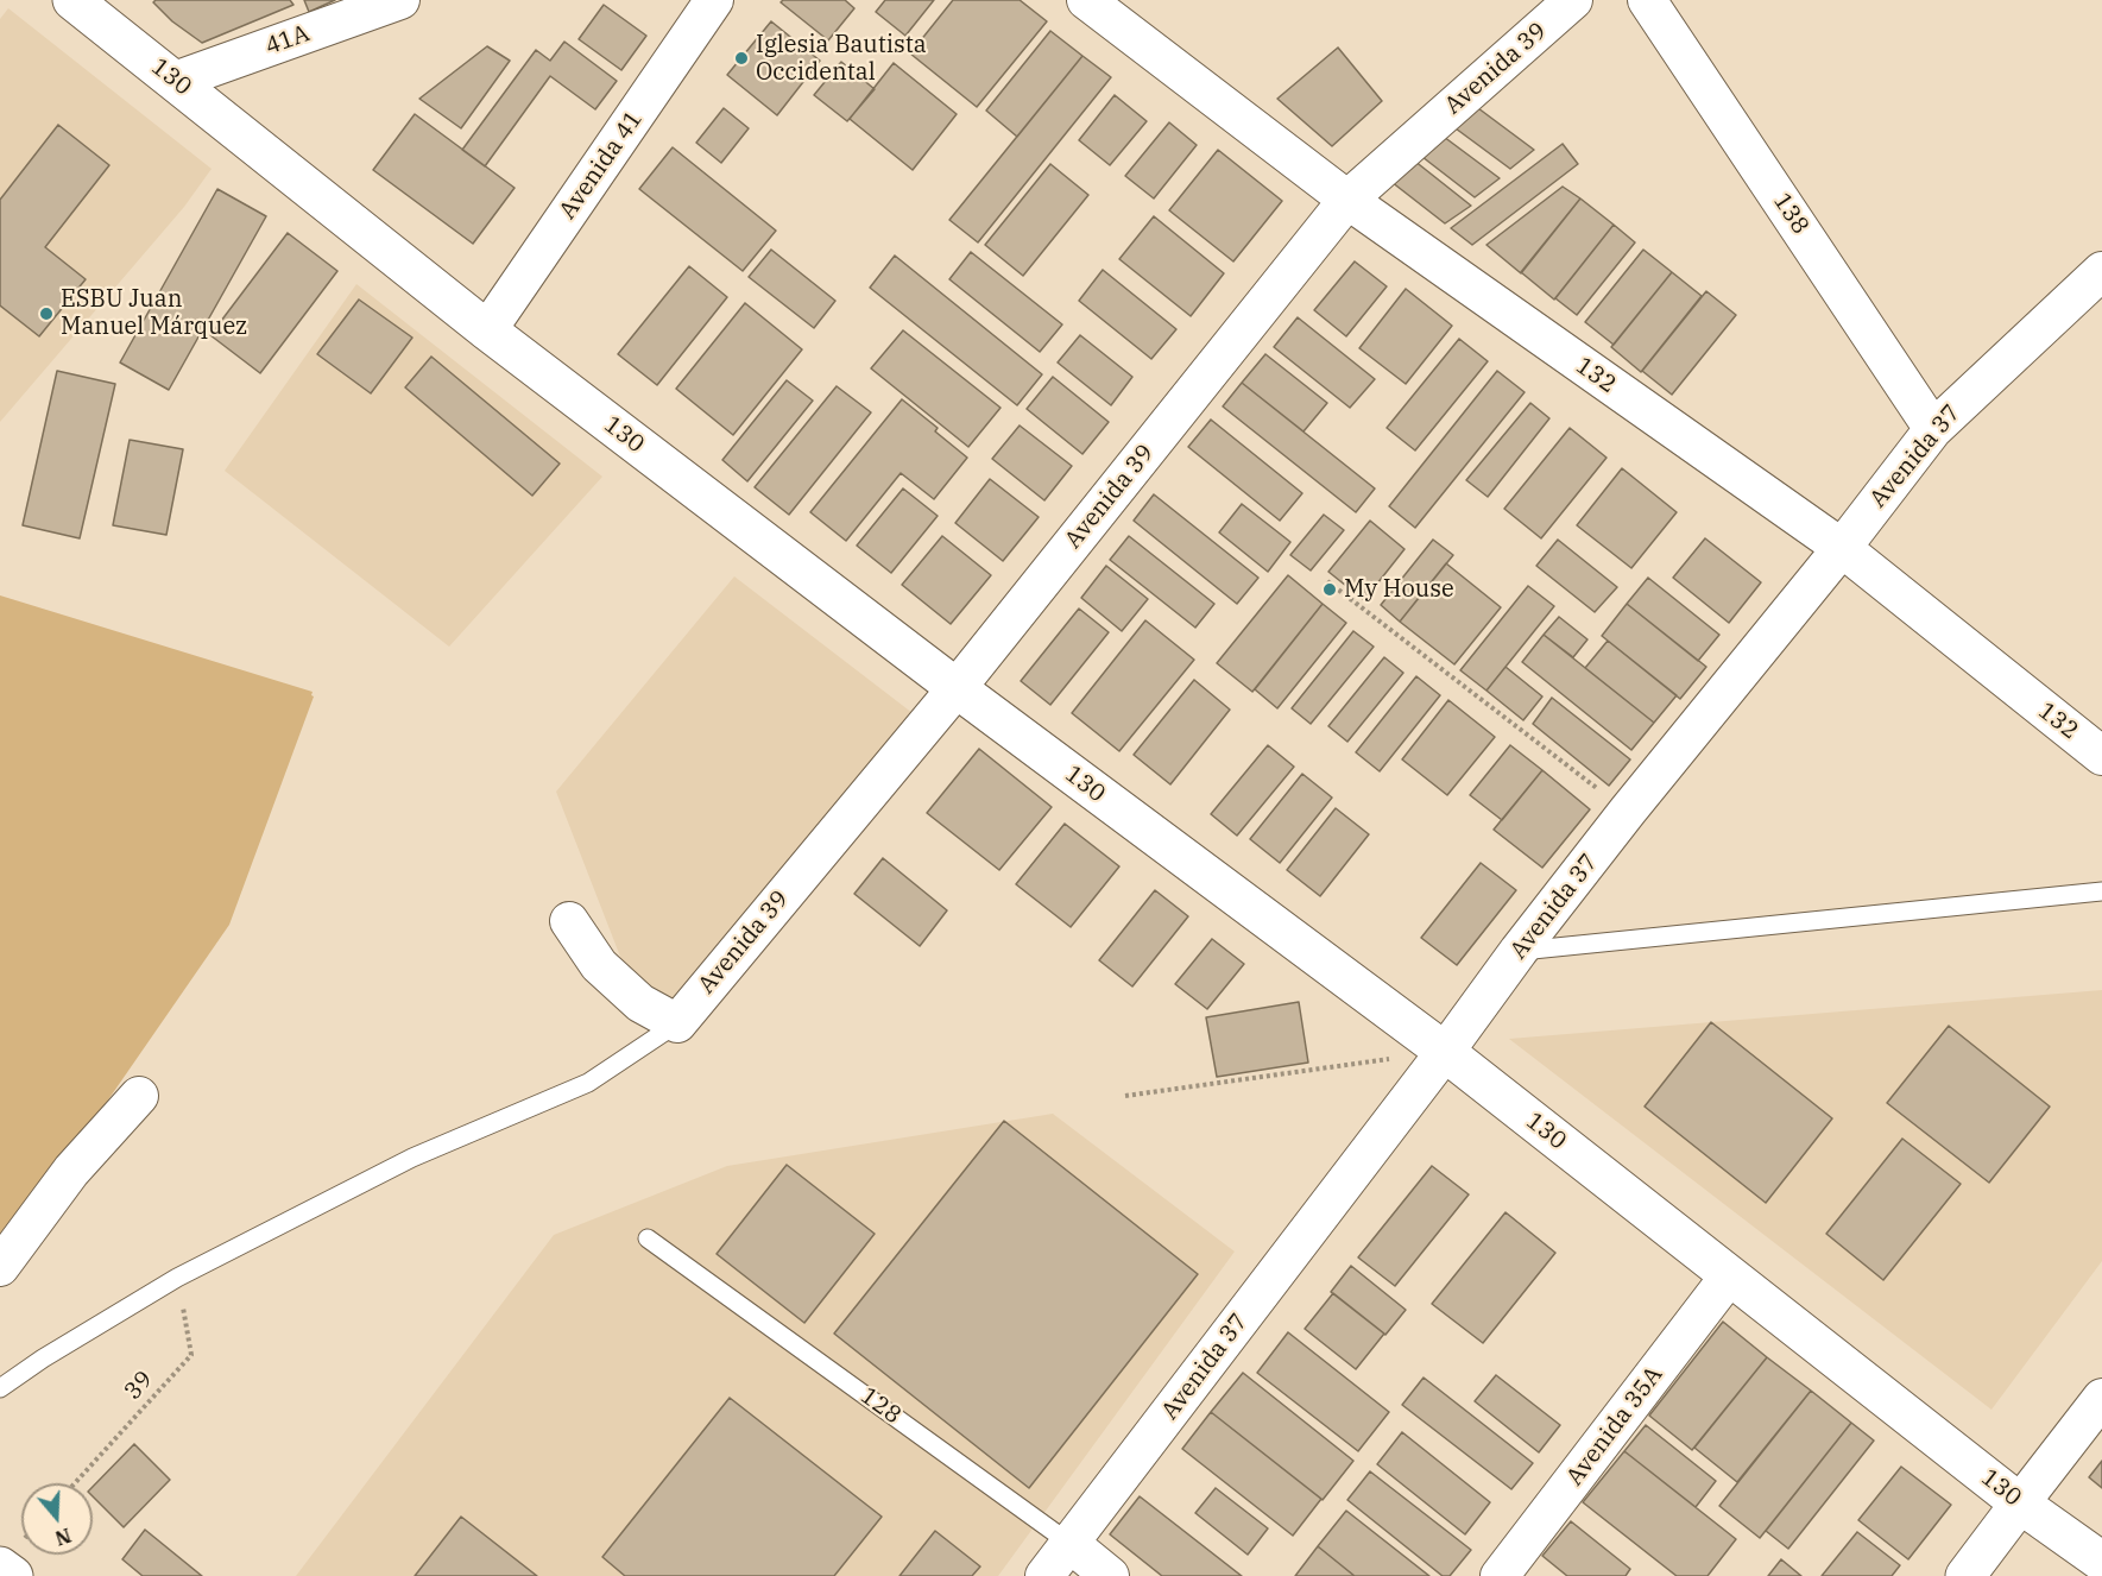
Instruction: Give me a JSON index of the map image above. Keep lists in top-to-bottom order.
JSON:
{
  "streets": {
    "street": [
      "41A",
      "Avenida 39",
      "130",
      "Avenida 41",
      "138",
      "132",
      "Avenida 37",
      "128",
      "Avenida 35A"
    ],
    "path": ["39"]
  },
  "crossings": [
    ["41A", "130"],
    ["Avenida 39", "130"],
    ["Avenida 39", "132"],
    ["130", "Avenida 41"],
    ["130", "Avenida 37"],
    ["130", "Avenida 35A"],
    ["138", "Avenida 37"],
    ["132", "Avenida 37"],
    ["Avenida 37", "128"]
  ],
  "places": ["Iglesia Bautista Occidental", "ESBU Juan Manuel Márquez", "My House"],
  "north": "bottom"
}
